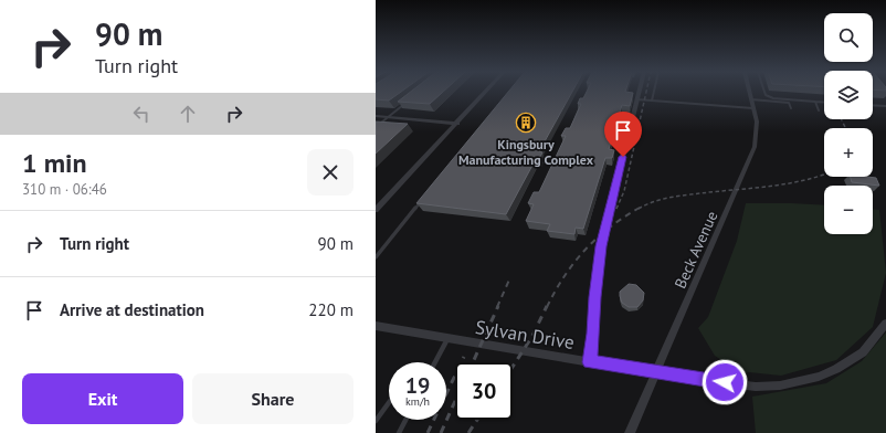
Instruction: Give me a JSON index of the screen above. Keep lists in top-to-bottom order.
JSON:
{
  "streets": {
    "street": ["Beck Avenue", "Sylvan Drive"]
  },
  "crossings": [
    ["Beck Avenue", "Sylvan Drive"]
  ],
  "places": {
    "building": ["Kingsbury Manufacturing Complex"]
  },
  "page": {
    "turn": ["90 m", "Turn right"],
    "map_buttons": ["+", "−"],
    "heading": ["1 min", "310 m · 06:46"],
    "list": [
      {
        "name": "Turn right",
        "value": "90 m"
      },
      {
        "name": "Arrive at destination",
        "value": "220 m"
      }
    ],
    "speed": "19 km/h",
    "limit": "30",
    "buttons": ["Exit", "Share"]
  }
}
